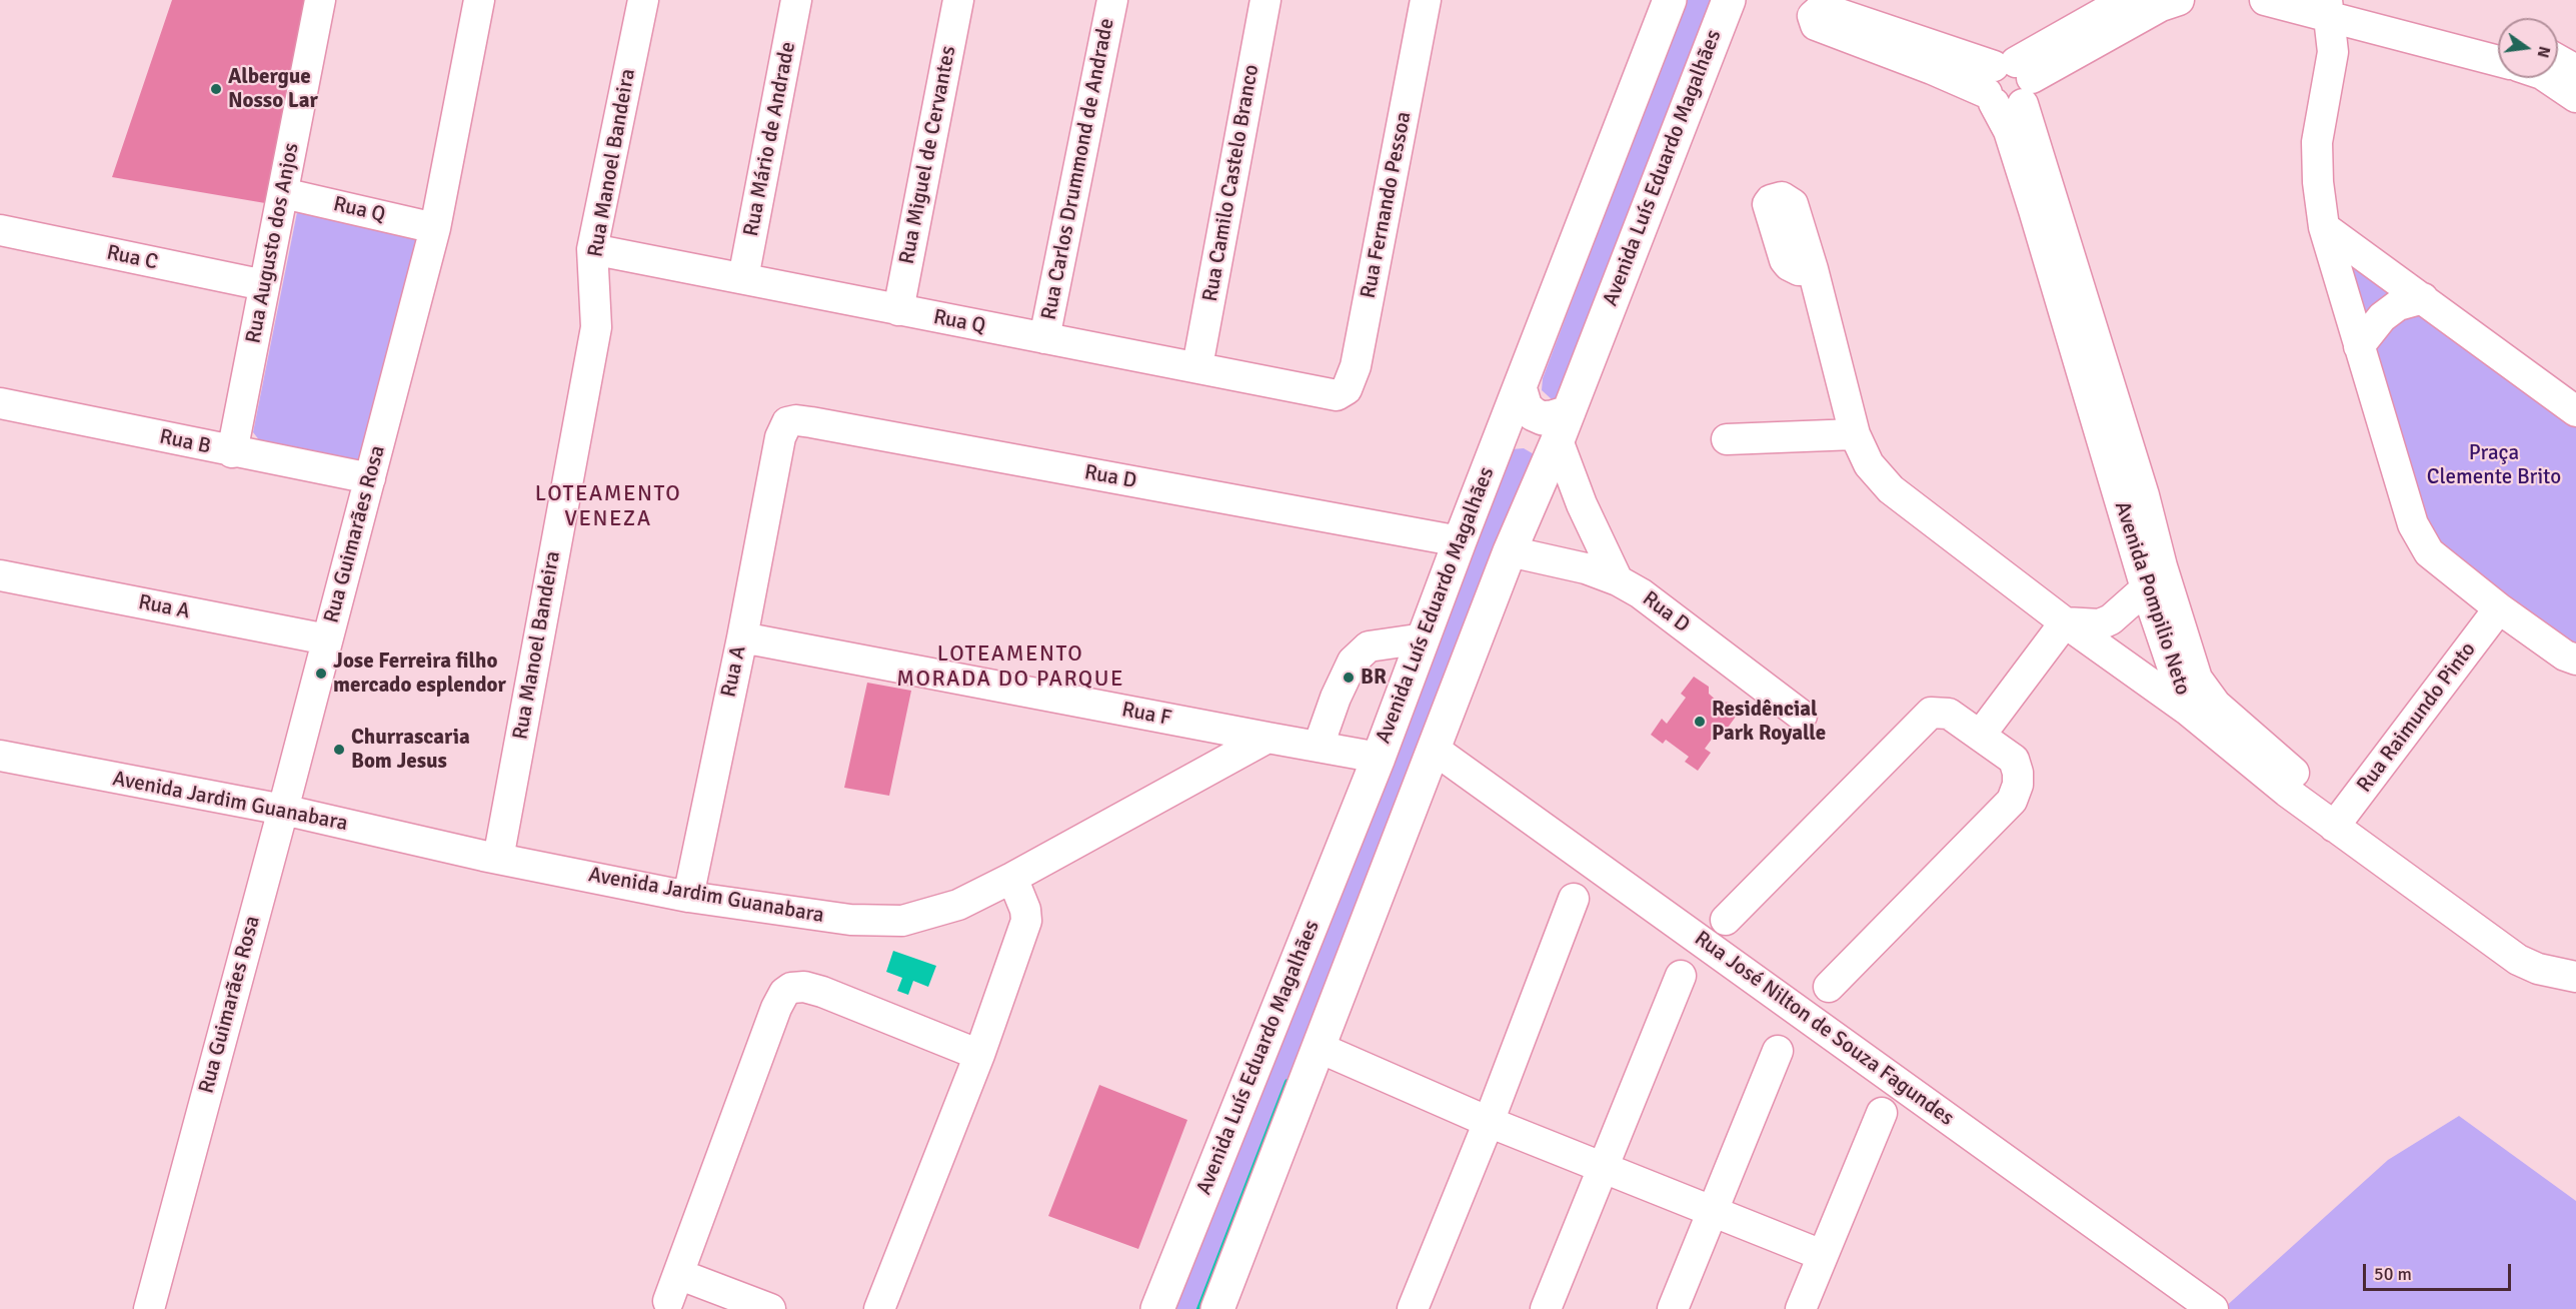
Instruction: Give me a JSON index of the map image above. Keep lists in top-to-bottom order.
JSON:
{
  "streets": {
    "main road": ["Avenida Luís Eduardo Magalhães"],
    "street": [
      "Rua Mário de Andrade",
      "Rua Miguel de Cervantes",
      "Rua Manoel Bandeira",
      "Rua Carlos Drummond de Andrade",
      "Rua Camilo Castelo Branco",
      "Rua Fernando Pessoa",
      "Rua Q",
      "Rua Augusto dos Anjos",
      "Rua C",
      "Rua B",
      "Rua D",
      "Rua Guimarães Rosa",
      "Avenida Pompilio Neto",
      "Rua A",
      "Rua F",
      "Rua Raimundo Pinto",
      "Avenida Jardim Guanabara",
      "Rua José Nilton de Souza Fagundes"
    ]
  },
  "crossings": [
    ["Rua Mário de Andrade", "Rua Q"],
    ["Rua Miguel de Cervantes", "Rua Q"],
    ["Rua Manoel Bandeira", "Rua Q"],
    ["Rua Manoel Bandeira", "Avenida Jardim Guanabara"],
    ["Avenida Luís Eduardo Magalhães", "Rua D"],
    ["Avenida Luís Eduardo Magalhães", "Rua José Nilton de Souza Fagundes"],
    ["Rua Carlos Drummond de Andrade", "Rua Q"],
    ["Rua Camilo Castelo Branco", "Rua Q"],
    ["Rua Fernando Pessoa", "Rua Q"],
    ["Rua Q", "Rua Augusto dos Anjos"],
    ["Rua Q", "Rua Guimarães Rosa"],
    ["Rua Augusto dos Anjos", "Rua C"],
    ["Rua Augusto dos Anjos", "Rua B"],
    ["Rua B", "Rua Guimarães Rosa"],
    ["Rua D", "Rua A"],
    ["Rua Guimarães Rosa", "Rua A"],
    ["Rua Guimarães Rosa", "Avenida Jardim Guanabara"],
    ["Avenida Pompilio Neto", "Rua Raimundo Pinto"],
    ["Rua A", "Rua F"],
    ["Rua A", "Avenida Jardim Guanabara"],
    ["Rua F", "Avenida Jardim Guanabara"]
  ],
  "districts": ["LOTEAMENTO VENEZA", "LOTEAMENTO MORADA DO PARQUE"],
  "parks": ["Praça Clemente Brito"],
  "places": [
    "Albergue Nosso Lar",
    "Jose Ferreira filho mercado esplendor",
    "BR",
    "Residêncial Park Royalle",
    "Churrascaria Bom Jesus"
  ],
  "scale_bar": "50 m",
  "north": "right"
}
